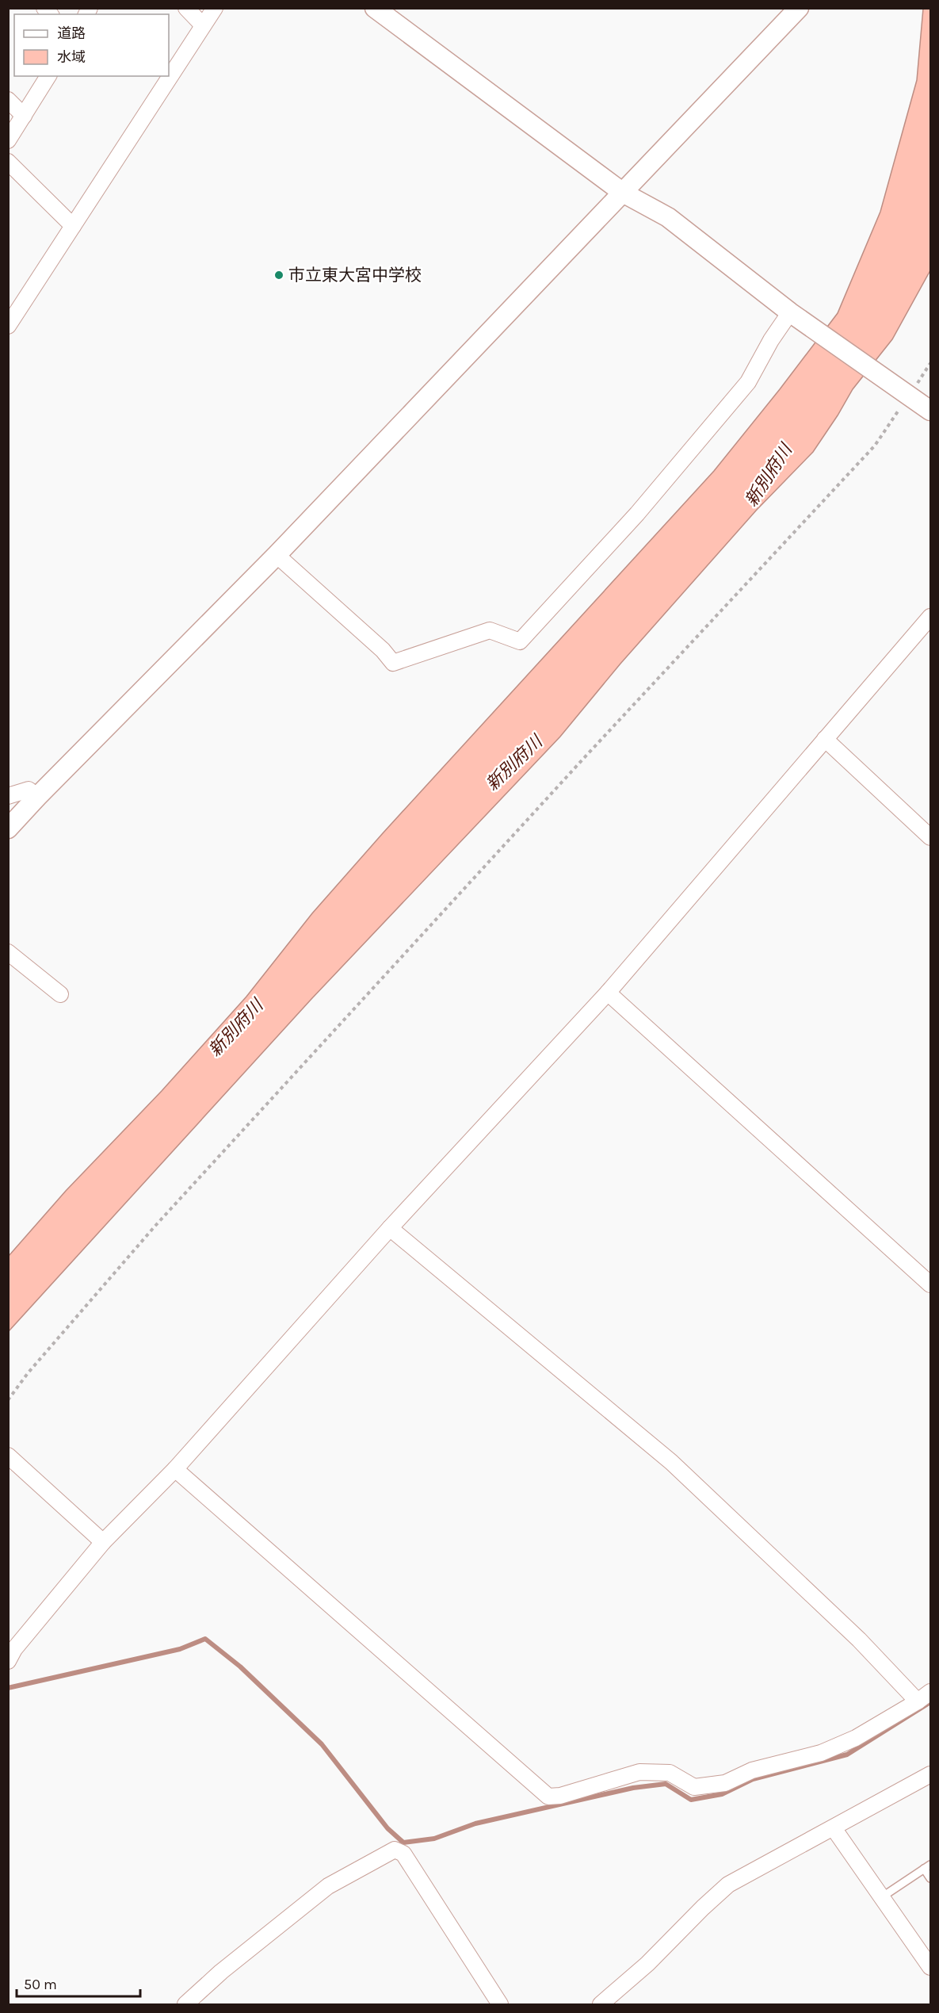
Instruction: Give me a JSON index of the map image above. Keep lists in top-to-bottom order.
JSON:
{
  "water": ["新別府川"],
  "places": ["市立東大宮中学校"],
  "legend": ["道路", "水域"],
  "scale_bar": "50 m"
}
